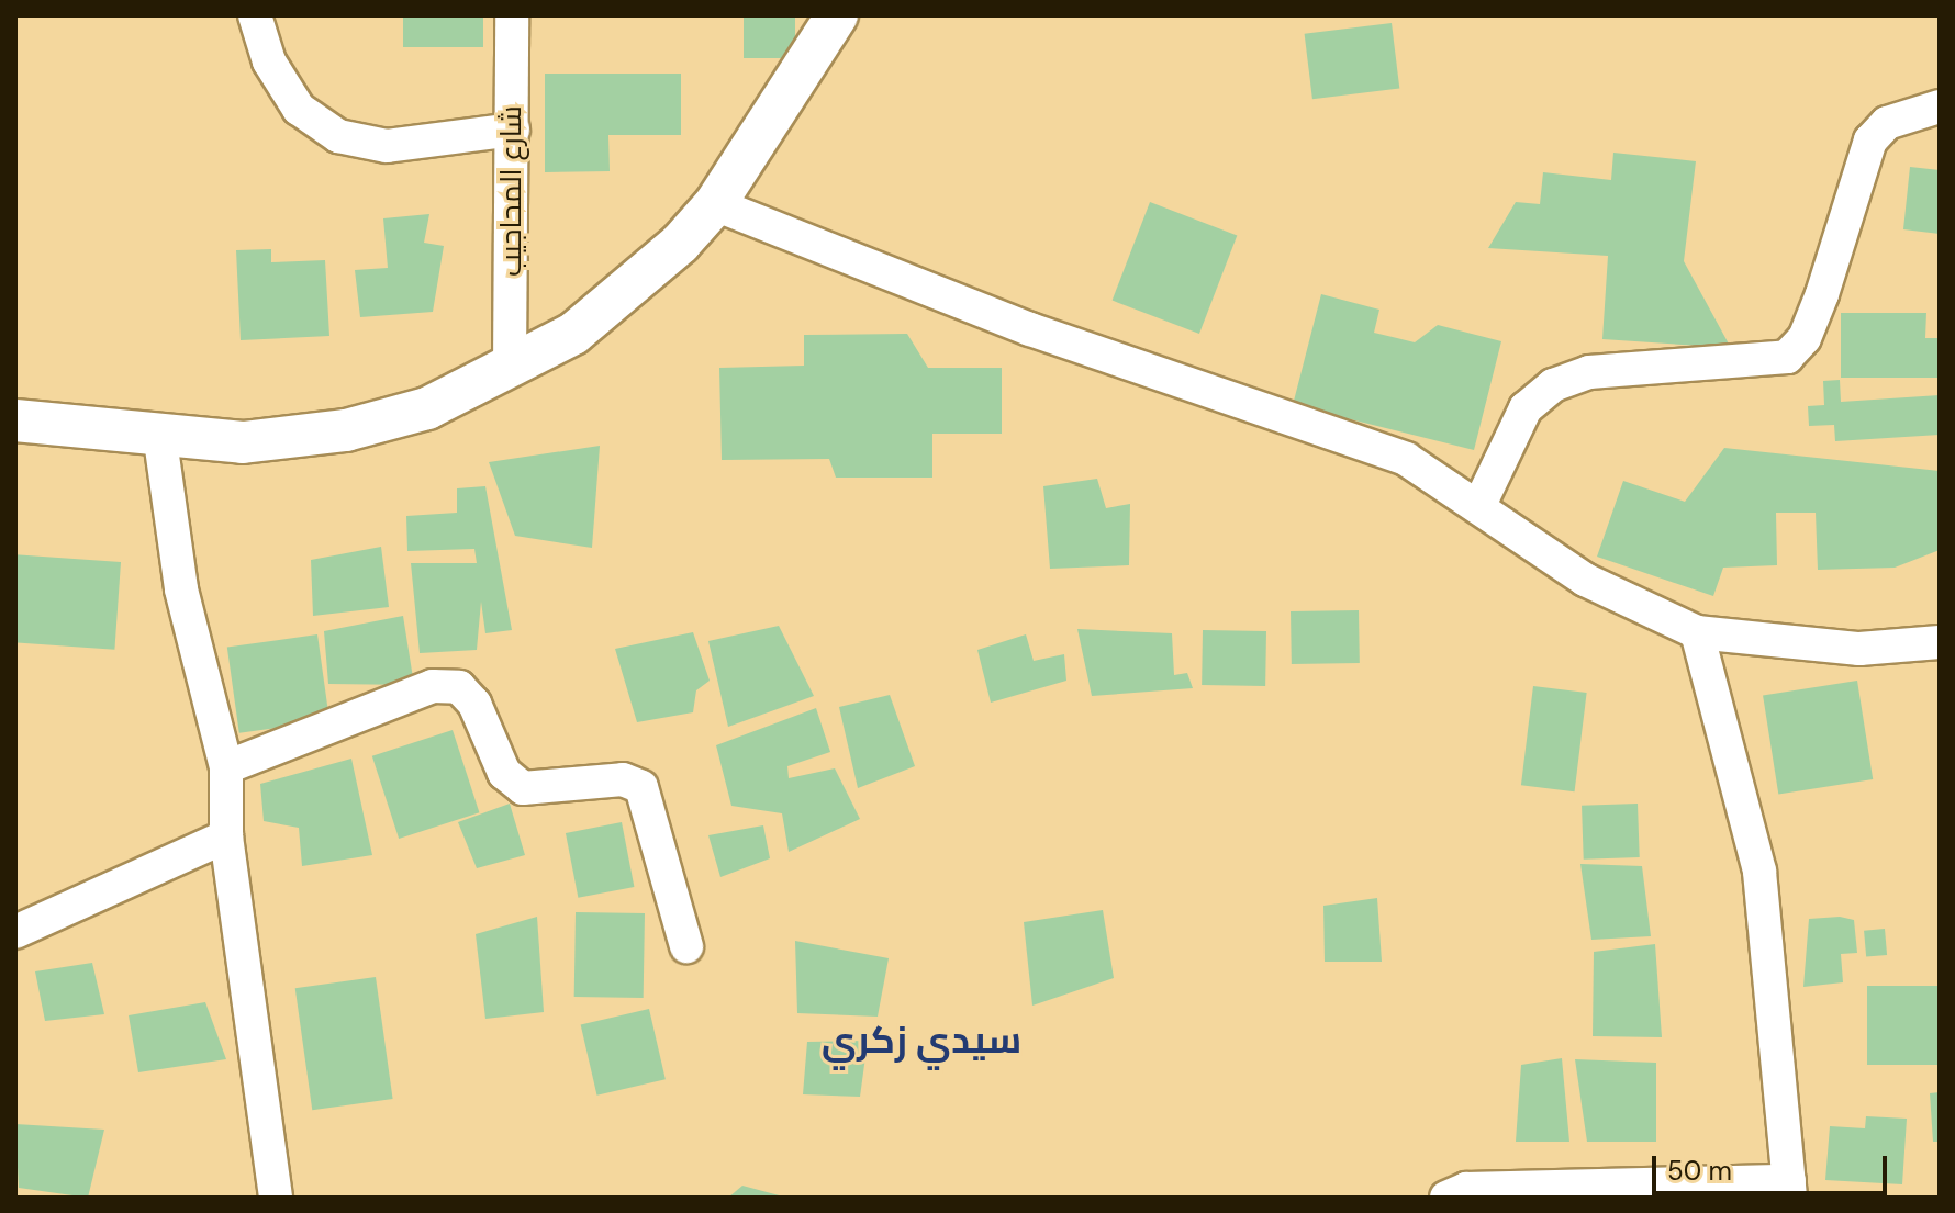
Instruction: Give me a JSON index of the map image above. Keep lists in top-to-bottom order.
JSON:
{
  "streets": {
    "street": ["شارع المحاجيب"]
  },
  "districts": ["سيدي زكري"],
  "scale_bar": "50 m"
}
